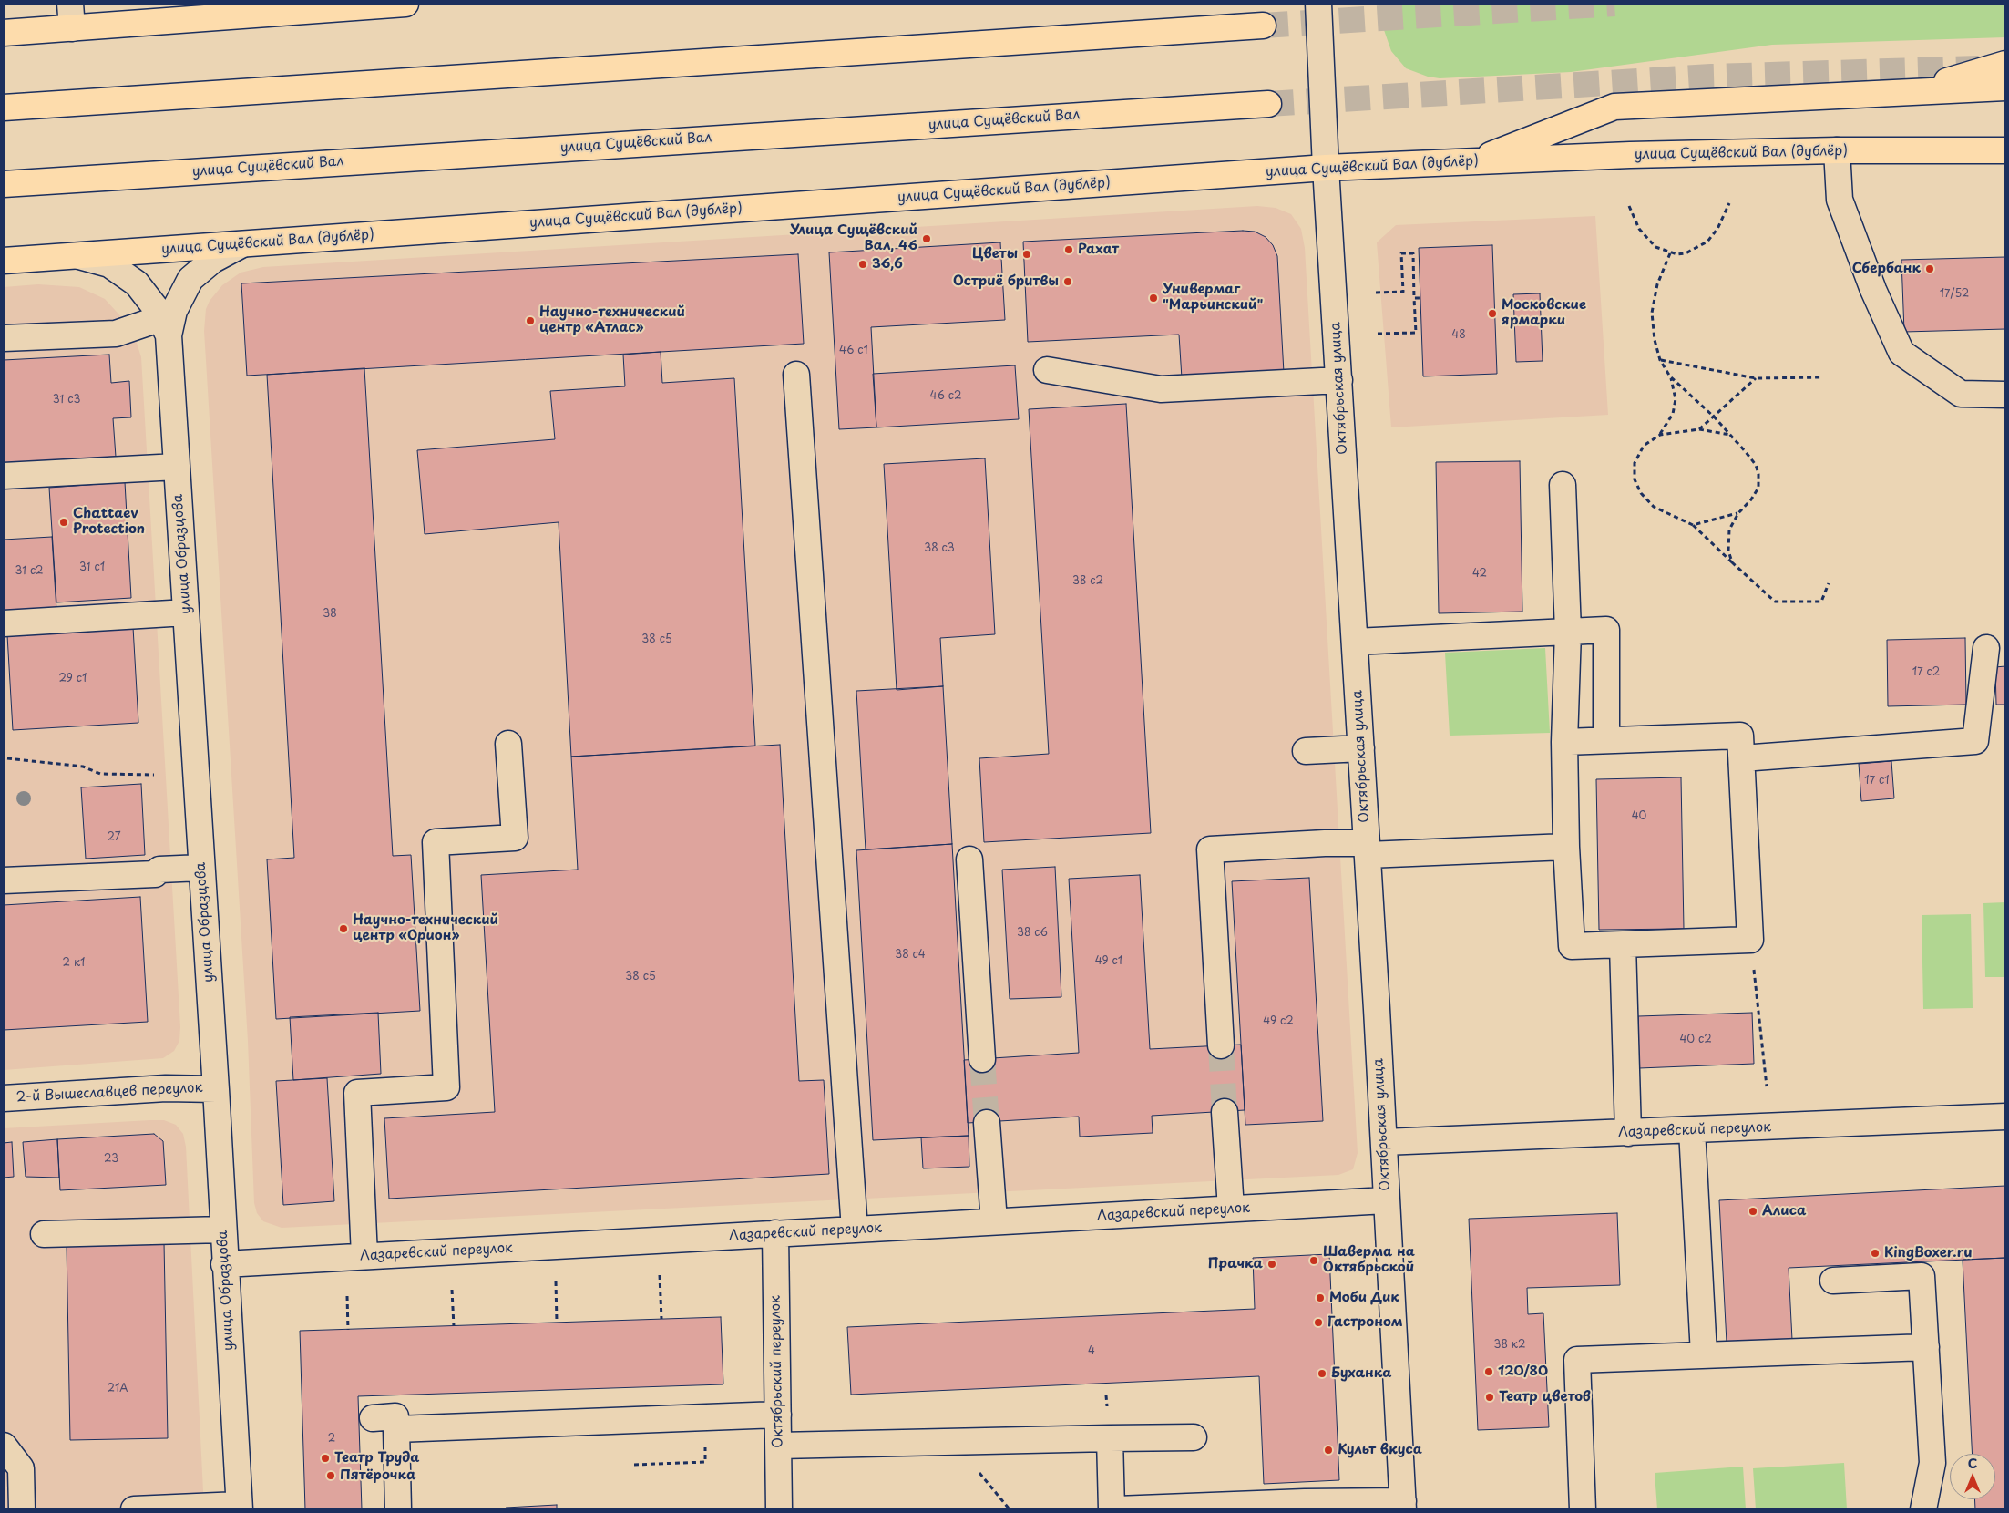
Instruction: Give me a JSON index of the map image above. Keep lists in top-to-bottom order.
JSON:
{
  "streets": {
    "main road": ["улица Сущёвский Вал", "улица Сущёвский Вал (дублёр)"],
    "street": [
      "Октябрьская улица",
      "улица Образцова",
      "2-й Вышеславцев переулок",
      "Лазаревский переулок",
      "Октябрьский переулок"
    ]
  },
  "crossings": [
    ["улица Сущёвский Вал (дублёр)", "Октябрьская улица"],
    ["улица Сущёвский Вал (дублёр)", "улица Образцова"],
    ["Октябрьская улица", "Лазаревский переулок"],
    ["улица Образцова", "2-й Вышеславцев переулок"],
    ["улица Образцова", "Лазаревский переулок"],
    ["Лазаревский переулок", "Октябрьский переулок"]
  ],
  "places": [
    "Улица Сущёвский Вал, 46",
    "Рахат",
    "Цветы",
    "36,6",
    "Сбербанк",
    "Остриё бритвы",
    "Универмаг \"Марьинский\"",
    "Московские ярмарки",
    "Научно-технический центр «Атлас»",
    "Chattaev Protection",
    "Научно-технический центр «Орион»",
    "Алиса",
    "KingBoxer.ru",
    "Шаверма на Октябрьской",
    "Прачка",
    "Моби Дик",
    "Гастроном",
    "120/80",
    "Буханка",
    "Театр цветов",
    "Культ вкуса",
    "Театр Труда",
    "Пятёрочка"
  ],
  "house_numbers": [
    "17/52",
    "48",
    "46 с1",
    "46 с2",
    "31 с3",
    "38 с3",
    "31 с1",
    "31 с2",
    "42",
    "38 с2",
    "38",
    "38 с5",
    "17 с2",
    "29 с1",
    "17 с1",
    "40",
    "27",
    "38 с6",
    "38 с4",
    "49 с1",
    "2 к1",
    "38 с5",
    "49 с2",
    "40 с2",
    "23",
    "38 к2",
    "4",
    "21А",
    "2"
  ],
  "north": "top"
}
